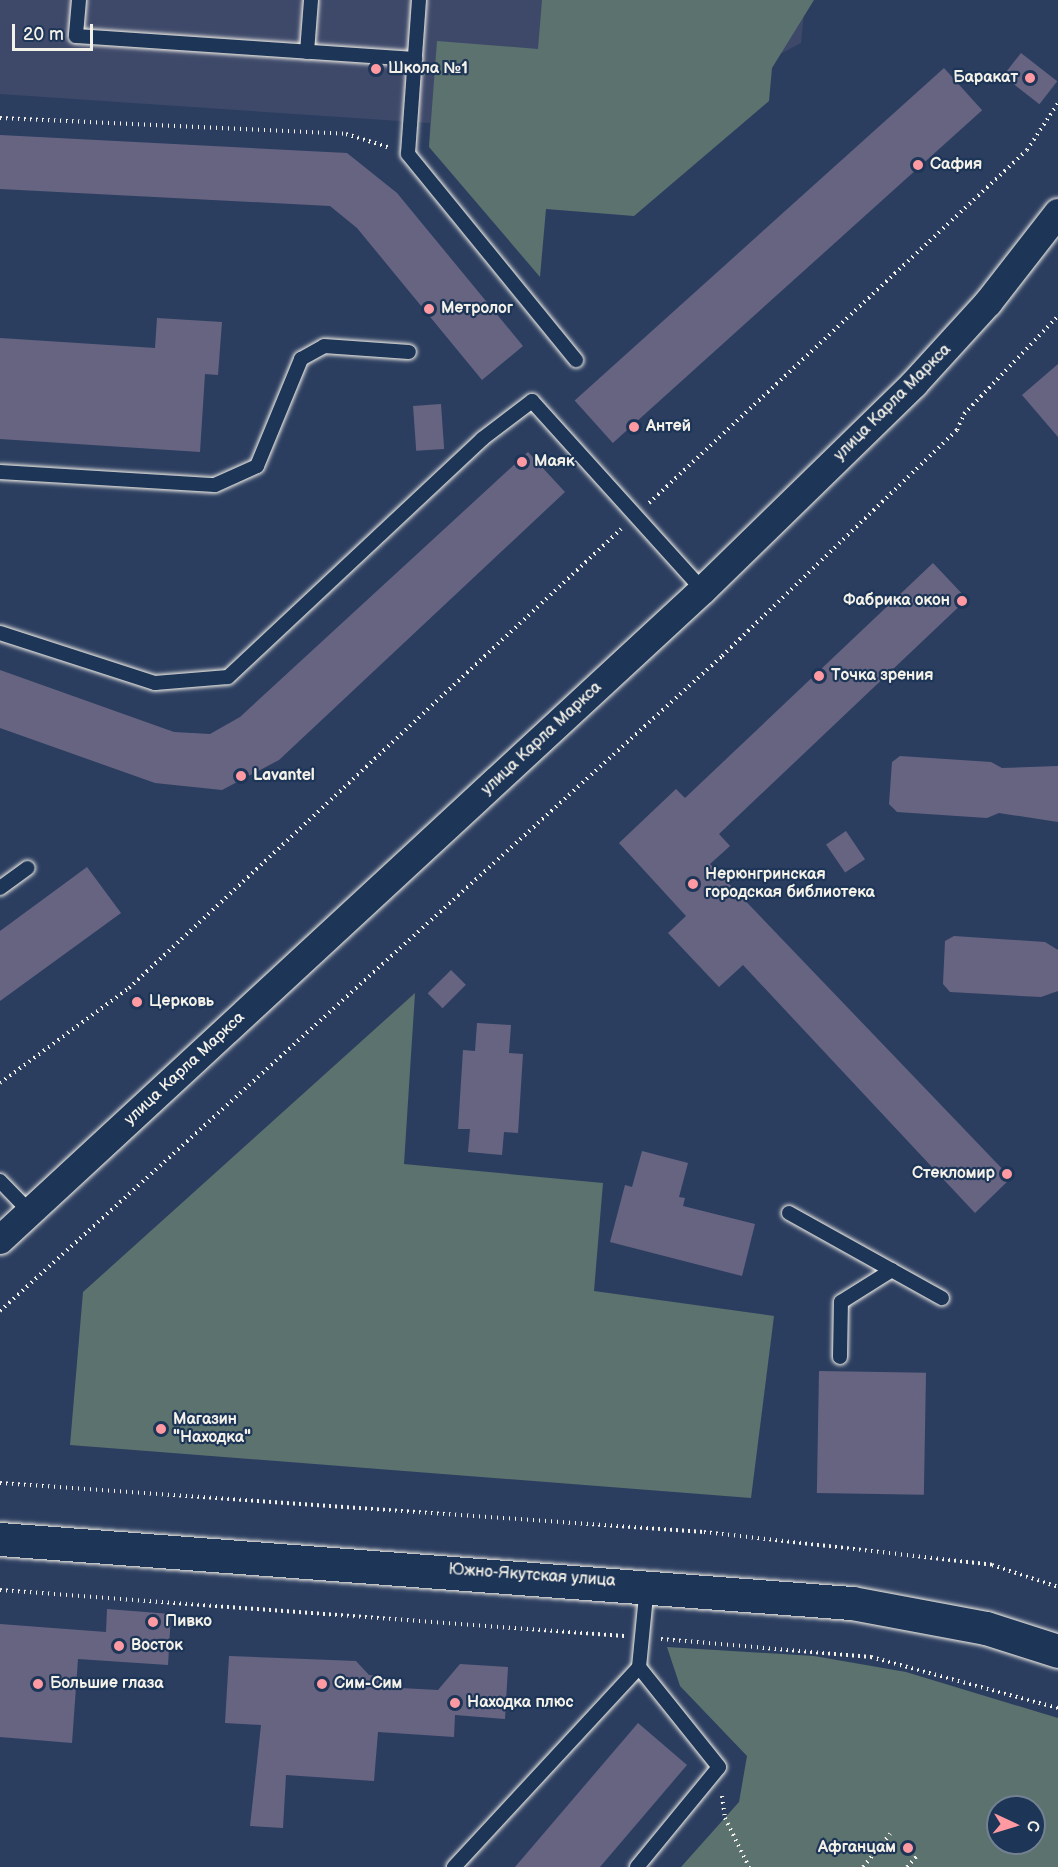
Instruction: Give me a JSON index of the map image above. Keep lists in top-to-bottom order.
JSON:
{
  "streets": {
    "street": ["улица Карла Маркса", "Южно-Якутская улица"]
  },
  "places": [
    "Школа №1",
    "Баракат",
    "Сафия",
    "Метролог",
    "Антей",
    "Маяк",
    "Фабрика окон",
    "Точка зрения",
    "Lavantel",
    "Нерюнгринская городская библиотека",
    "Церковь",
    "Стекломир",
    "Магазин \"Находка\"",
    "Пивко",
    "Восток",
    "Большие глаза",
    "Сим-Сим",
    "Находка плюс",
    "Афганцам"
  ],
  "scale_bar": "20 m",
  "north": "right"
}
